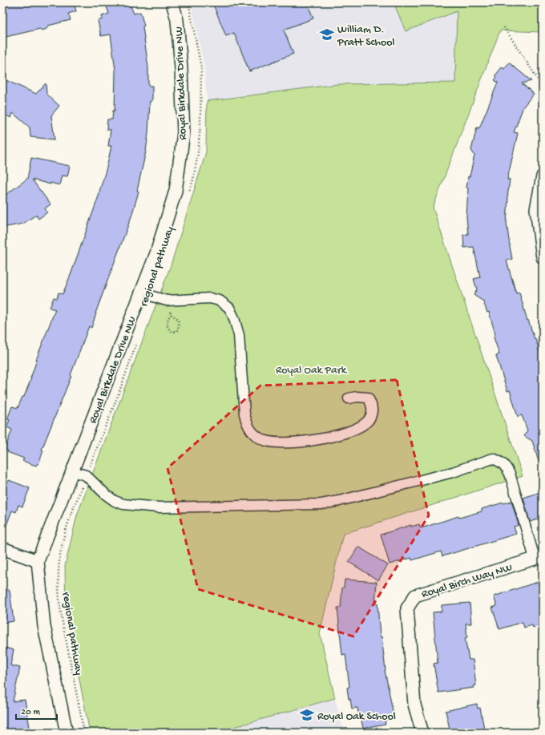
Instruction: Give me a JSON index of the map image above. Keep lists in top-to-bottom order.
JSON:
{
  "streets": {
    "street": ["Royal Birkdale Drive NW", "Royal Birch Way NW"],
    "path": ["regional pathway"]
  },
  "parks": ["Royal Oak Park"],
  "places": {
    "school or university": ["William D. Pratt School", "Royal Oak School"]
  },
  "scale_bar": "20 m"
}
